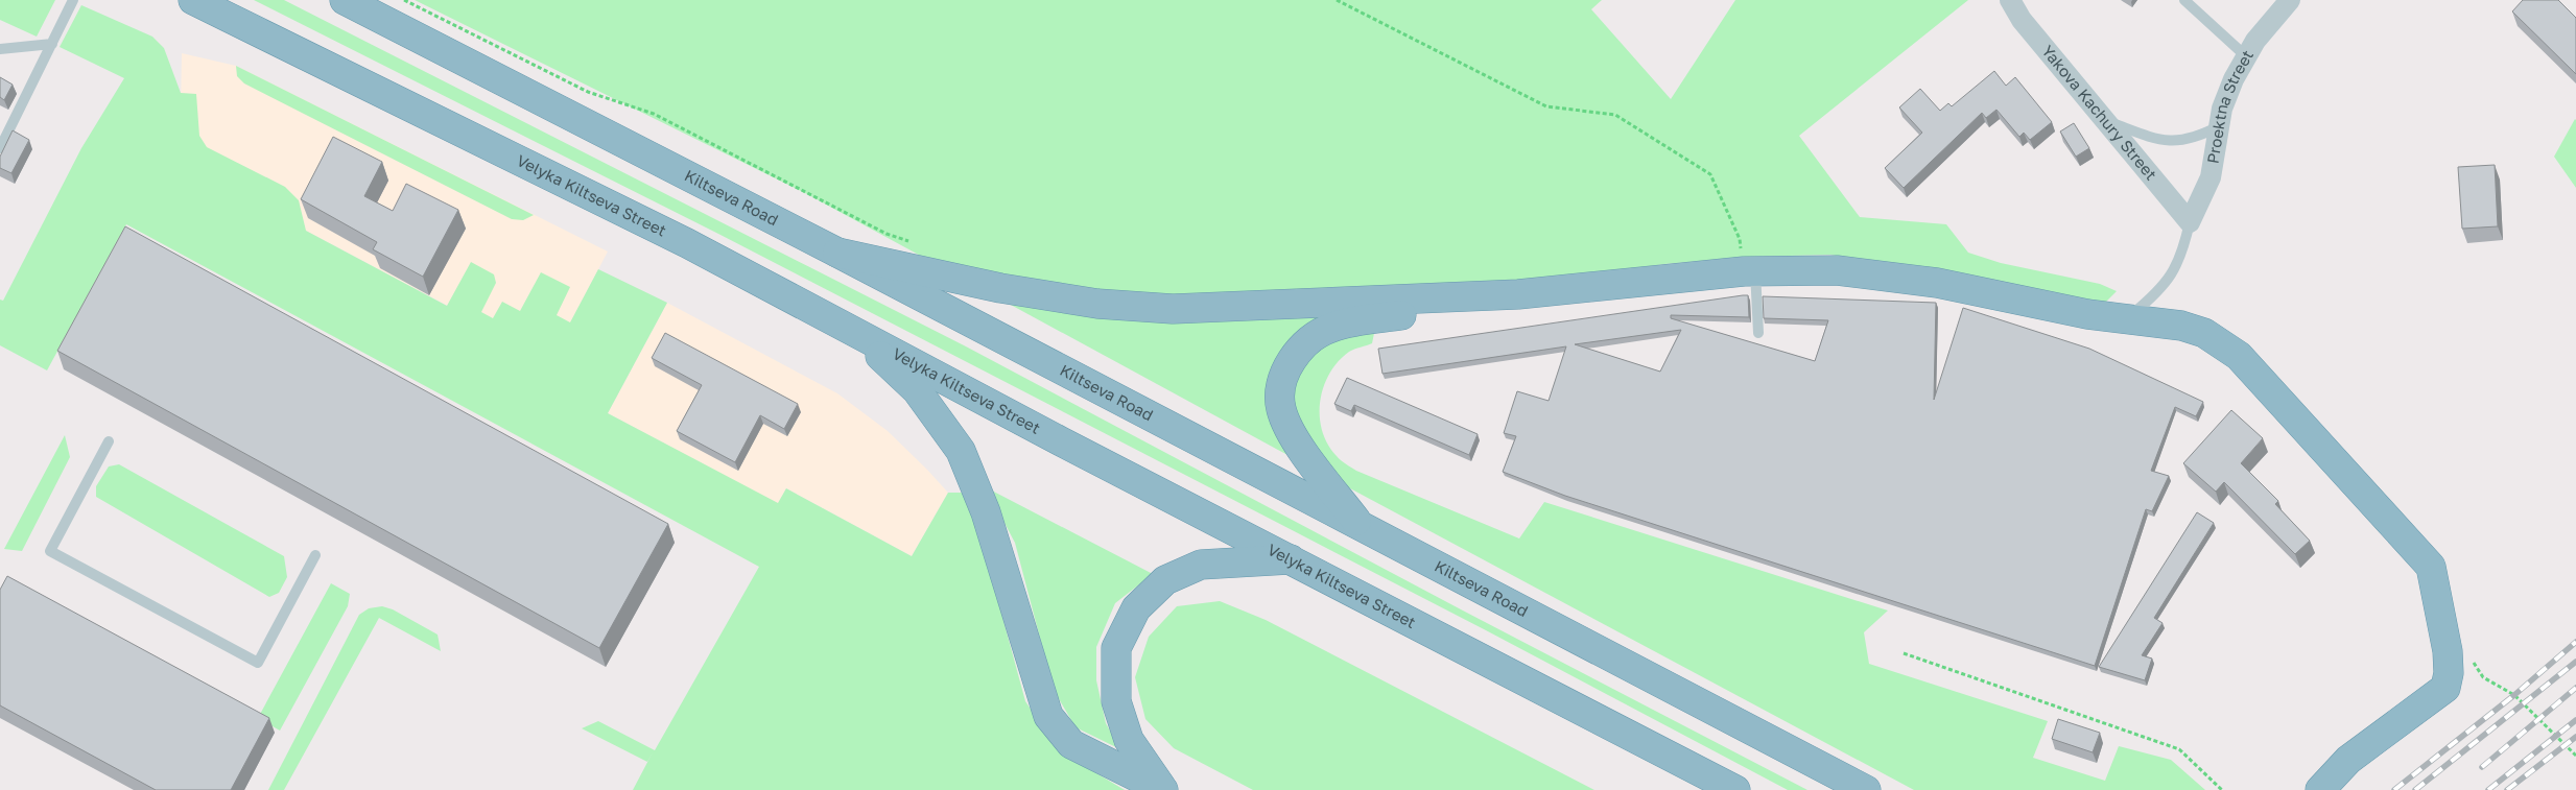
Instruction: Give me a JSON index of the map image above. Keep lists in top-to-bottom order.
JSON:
{
  "streets": {
    "highway": ["Velyka Kiltseva Street", "Kiltseva Road"],
    "street": ["Proektna Street", "Yakova Kachury Street"]
  },
  "crossings": [
    ["Proektna Street", "Yakova Kachury Street"]
  ]
}
